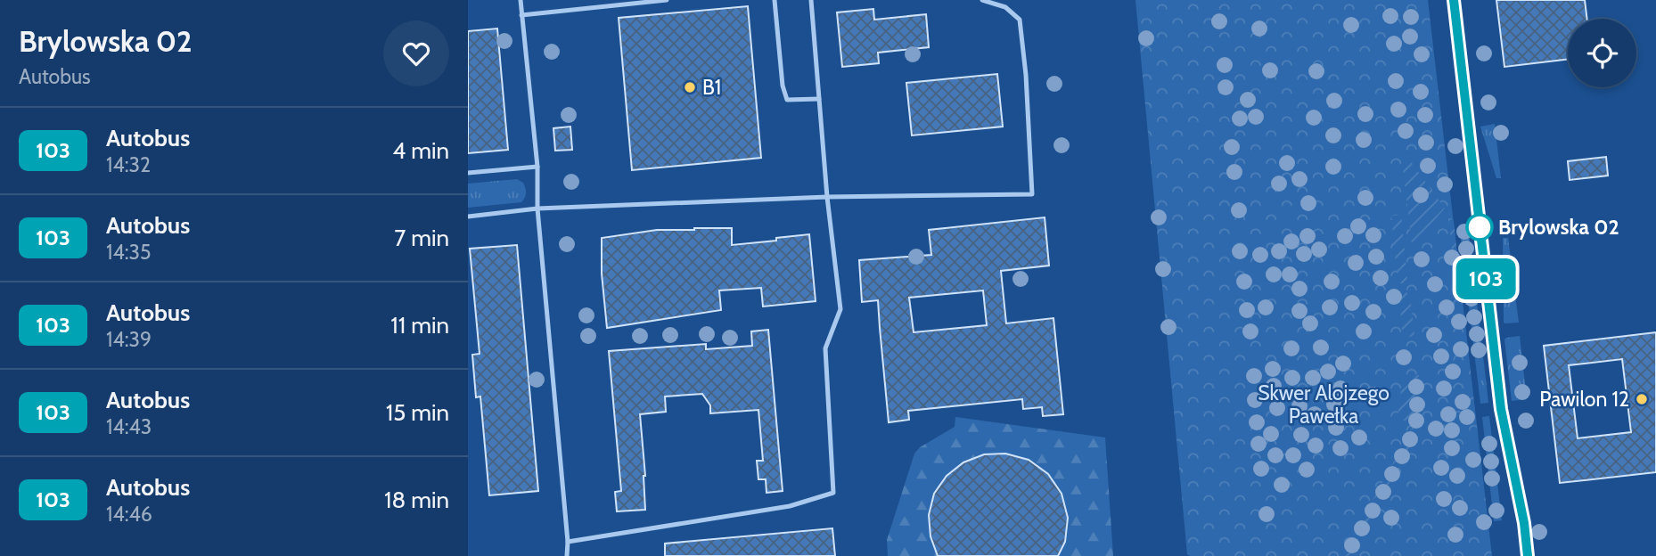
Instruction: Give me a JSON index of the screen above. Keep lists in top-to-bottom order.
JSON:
{
  "parks": ["Skwer Alojzego Pawełka"],
  "places": ["B1", "Brylowska 02", "Pawilon 12"],
  "lines": ["bus line 103"],
  "page": {
    "heading": ["Brylowska 02", "Autobus"],
    "on_map": "103",
    "list": [
      {
        "mark": "103",
        "name": "Autobus",
        "note": "14:32",
        "value": "4 min"
      },
      {
        "mark": "103",
        "name": "Autobus",
        "note": "14:35",
        "value": "7 min"
      },
      {
        "mark": "103",
        "name": "Autobus",
        "note": "14:39",
        "value": "11 min"
      },
      {
        "mark": "103",
        "name": "Autobus",
        "note": "14:43",
        "value": "15 min"
      },
      {
        "mark": "103",
        "name": "Autobus",
        "note": "14:46",
        "value": "18 min"
      }
    ]
  }
}
